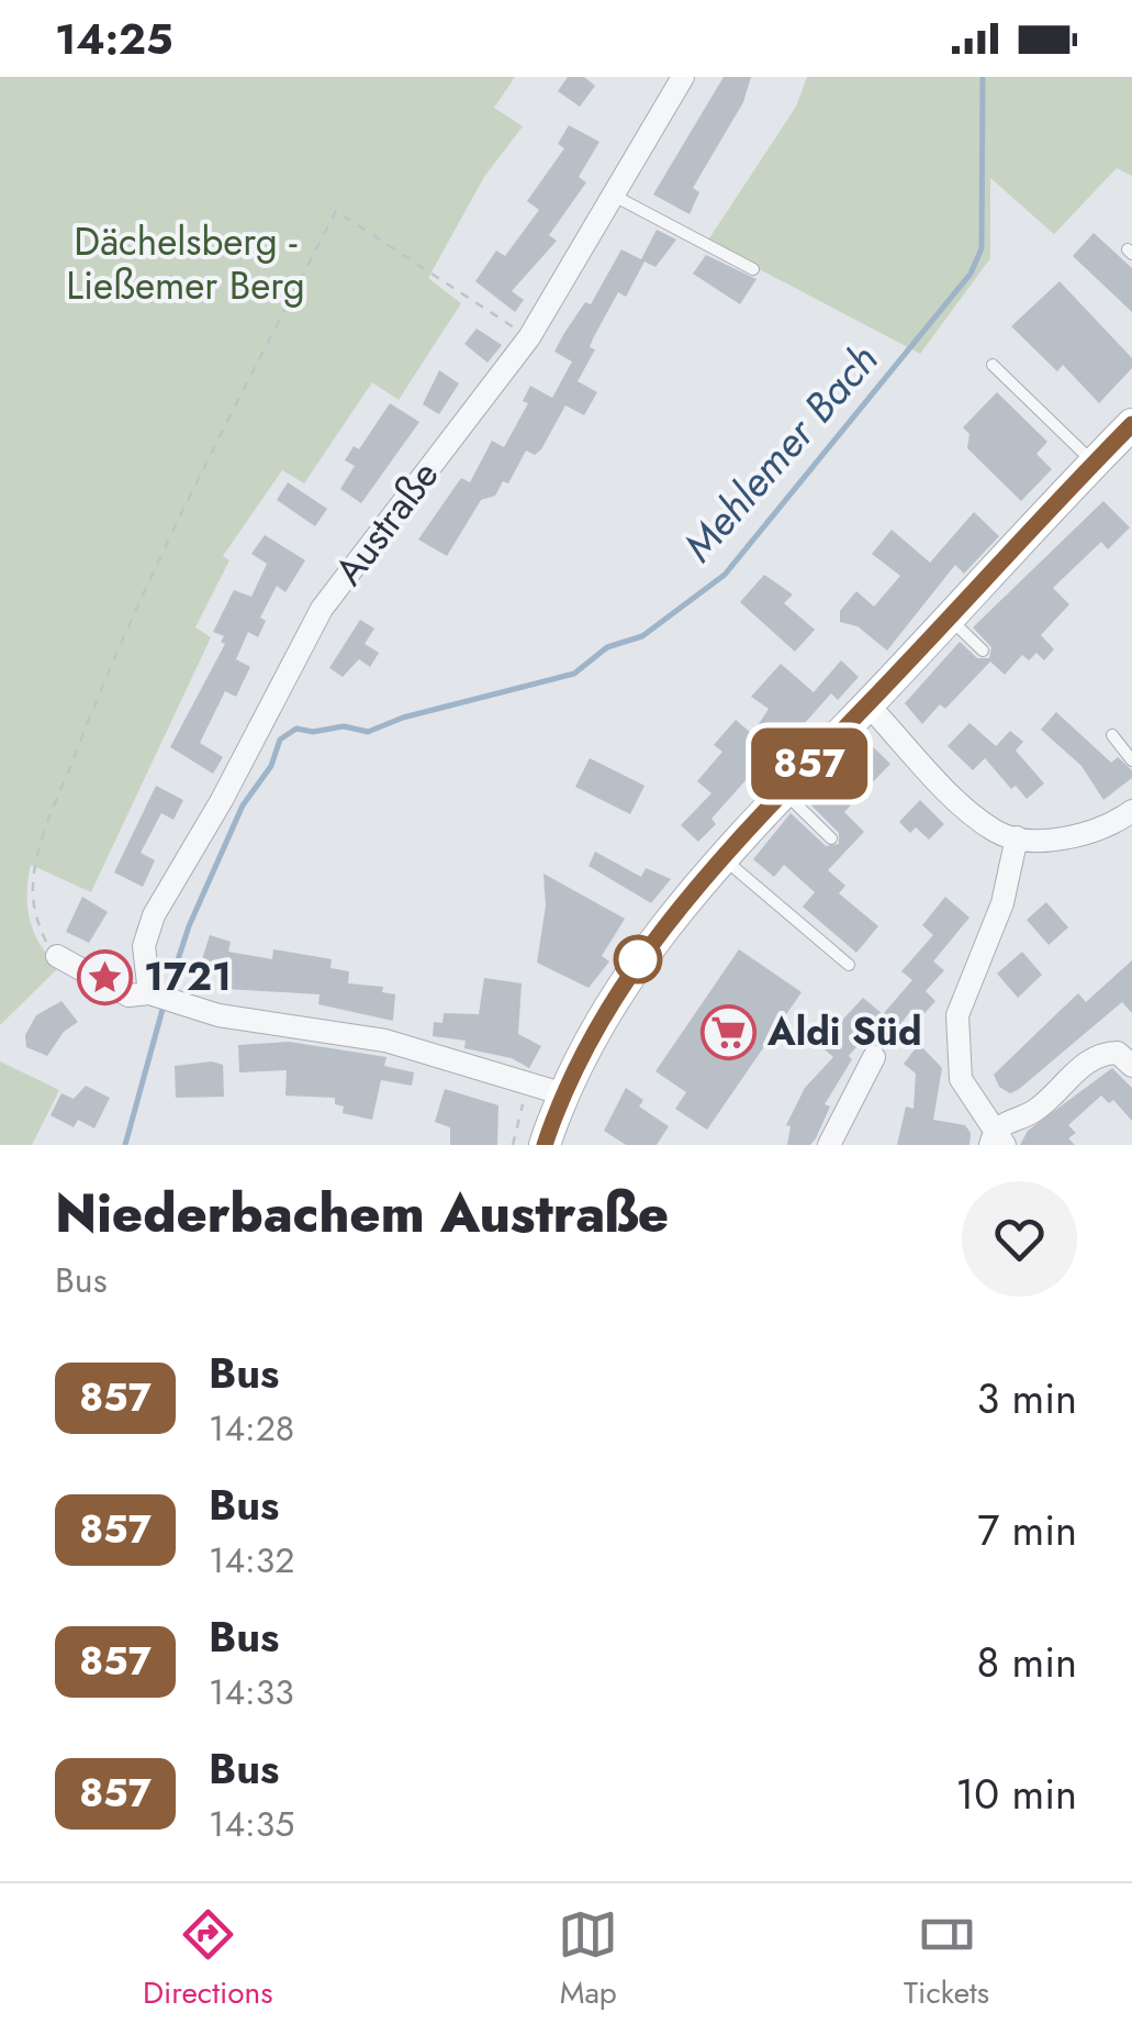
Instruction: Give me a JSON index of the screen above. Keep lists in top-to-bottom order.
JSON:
{
  "streets": {
    "street": ["Austraße"]
  },
  "water": ["Mehlemer Bach"],
  "parks": ["Dächelsberg - Ließemer Berg"],
  "places": {
    "place": ["1721"],
    "supermarket": ["Aldi Süd"]
  },
  "lines": ["bus line 857"],
  "page": {
    "status": "14:25",
    "on_map": "857",
    "heading": ["Niederbachem Austraße", "Bus"],
    "list": [
      {
        "mark": "857",
        "name": "Bus",
        "note": "14:28",
        "value": "3 min"
      },
      {
        "mark": "857",
        "name": "Bus",
        "note": "14:32",
        "value": "7 min"
      },
      {
        "mark": "857",
        "name": "Bus",
        "note": "14:33",
        "value": "8 min"
      },
      {
        "mark": "857",
        "name": "Bus",
        "note": "14:35",
        "value": "10 min"
      }
    ],
    "tabs": ["Directions", "Map", "Tickets"]
  }
}
